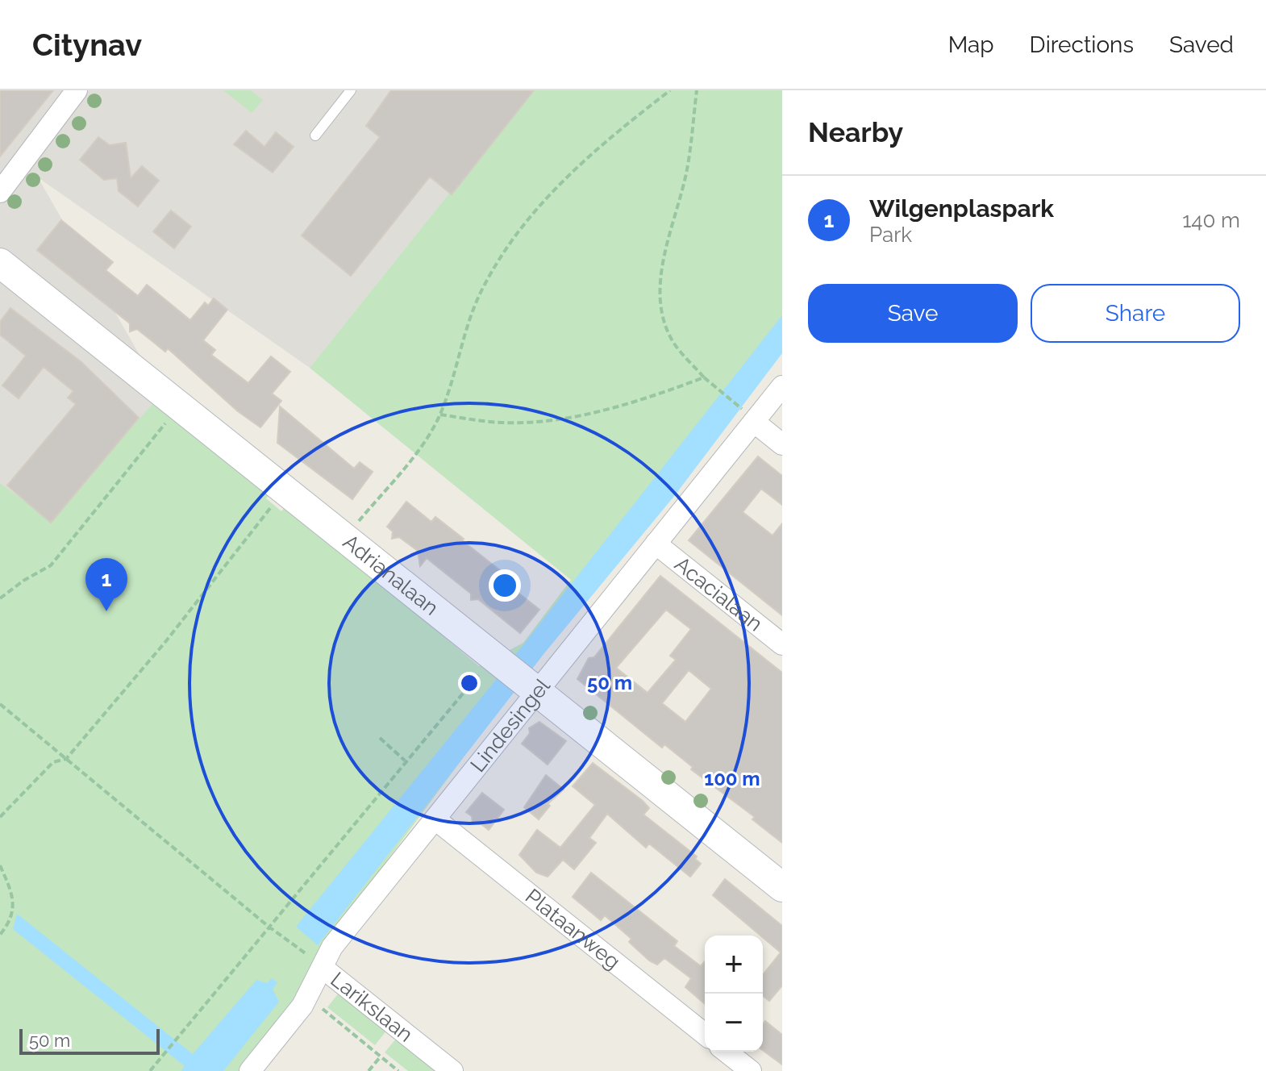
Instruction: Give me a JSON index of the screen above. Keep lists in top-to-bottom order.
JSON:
{
  "streets": {
    "street": [
      "Adrianalaan",
      "Acacialaan",
      "Lindesingel",
      "Plataanweg",
      "Larikslaan"
    ]
  },
  "crossings": [
    ["Adrianalaan", "Lindesingel"],
    ["Acacialaan", "Lindesingel"],
    ["Lindesingel", "Plataanweg"],
    ["Lindesingel", "Larikslaan"]
  ],
  "scale_bar": "50 m",
  "page": {
    "header": "Citynav",
    "nav": ["Map", "Directions", "Saved"],
    "heading": "Nearby",
    "list": [
      {
        "mark": "1",
        "name": "Wilgenplaspark",
        "note": "Park",
        "value": "140 m"
      }
    ],
    "buttons": ["Save", "Share"],
    "pins": "1",
    "map_buttons": ["+", "−"],
    "scale": "50 m"
  },
  "rings": ["50 m", "100 m"]
}
